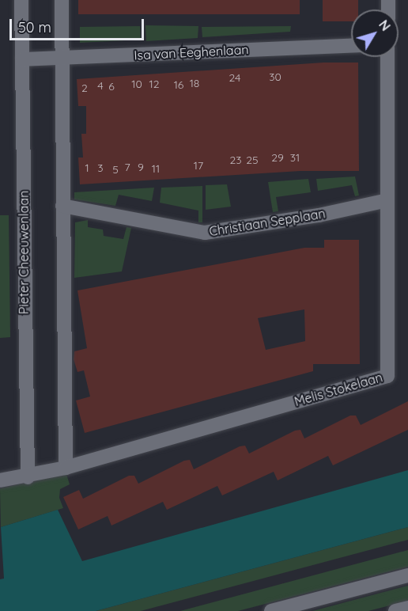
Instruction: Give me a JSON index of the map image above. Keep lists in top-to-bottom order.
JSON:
{
  "streets": {
    "street": [
      "Isa van Eeghenlaan",
      "Christiaan Sepplaan",
      "Pieter Cheeuwenlaan",
      "Melis Stokelaan"
    ]
  },
  "crossings": [
    ["Isa van Eeghenlaan", "Pieter Cheeuwenlaan"],
    ["Christiaan Sepplaan", "Melis Stokelaan"],
    ["Pieter Cheeuwenlaan", "Melis Stokelaan"]
  ],
  "house_numbers": [
    "30",
    "24",
    "18",
    "10",
    "12",
    "16",
    "4",
    "6",
    "2",
    "29",
    "31",
    "23",
    "25",
    "17",
    "7",
    "9",
    "1",
    "3",
    "11",
    "5"
  ],
  "scale_bar": "50 m",
  "north": "top right"
}
